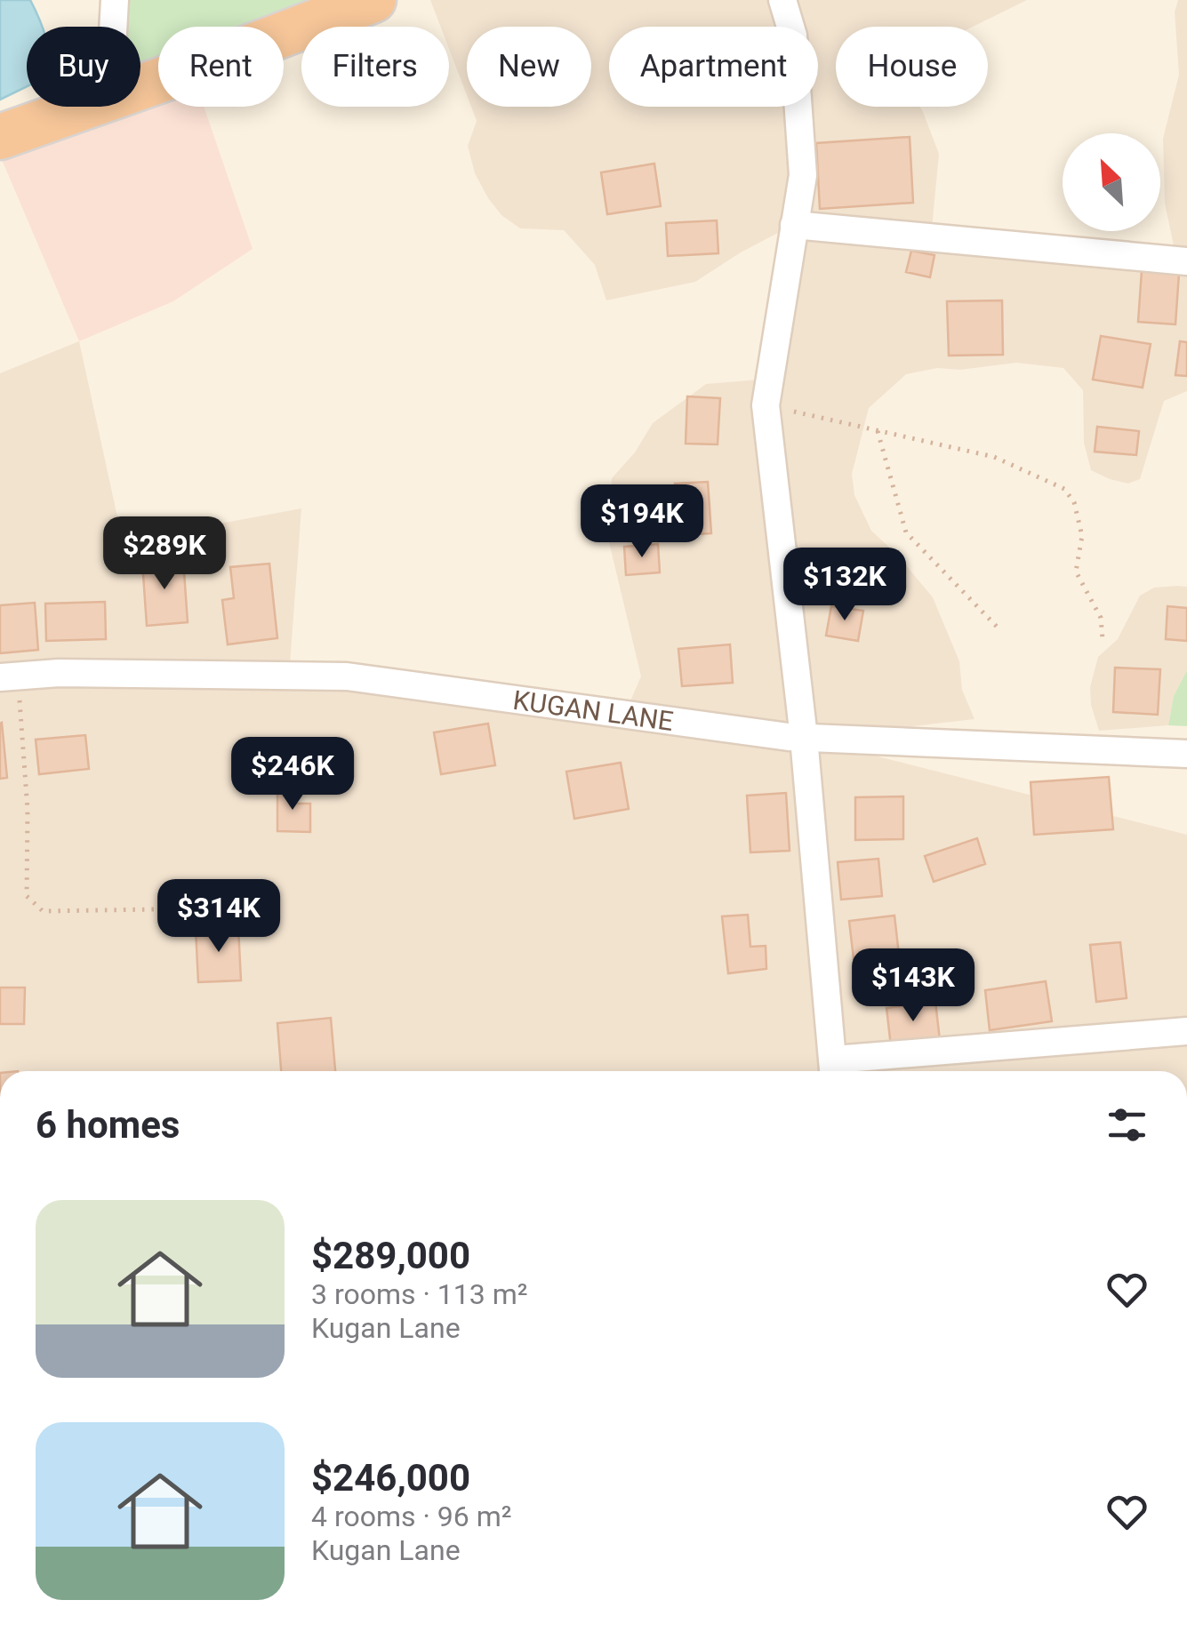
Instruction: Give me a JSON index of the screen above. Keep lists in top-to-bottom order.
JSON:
{
  "streets": {
    "street": ["KUGAN LANE"]
  },
  "north": "top left",
  "page": {
    "chip": [
      "Buy",
      "Rent",
      "Filters",
      "New",
      "Apartment",
      "House"
    ],
    "price": [
      "$194K",
      "$289K",
      "$132K",
      "$246K",
      "$314K",
      "$143K"
    ],
    "heading": "6 homes",
    "list": [
      {
        "name": "$289,000",
        "note": "3 rooms · 113 m² · Kugan Lane"
      },
      {
        "name": "$246,000",
        "note": "4 rooms · 96 m² · Kugan Lane"
      }
    ]
  }
}
